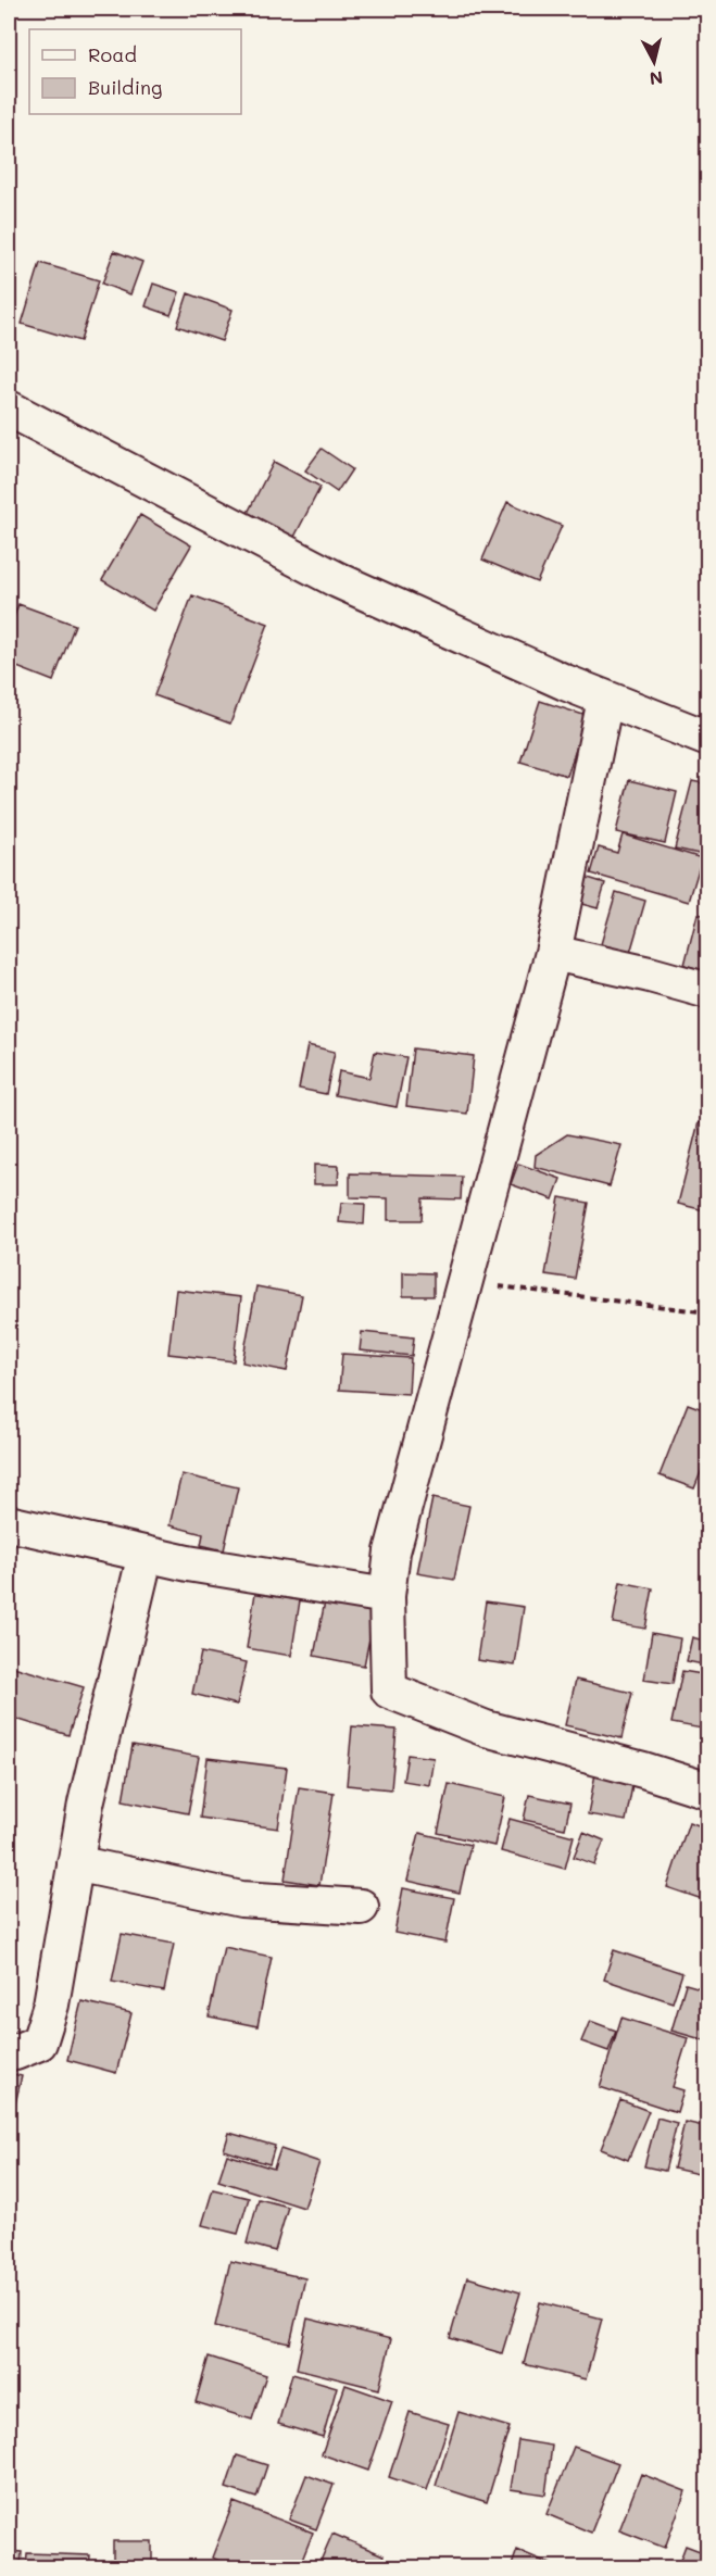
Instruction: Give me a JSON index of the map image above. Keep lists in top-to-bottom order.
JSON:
{
  "legend": ["Road", "Building"],
  "north": "bottom"
}
